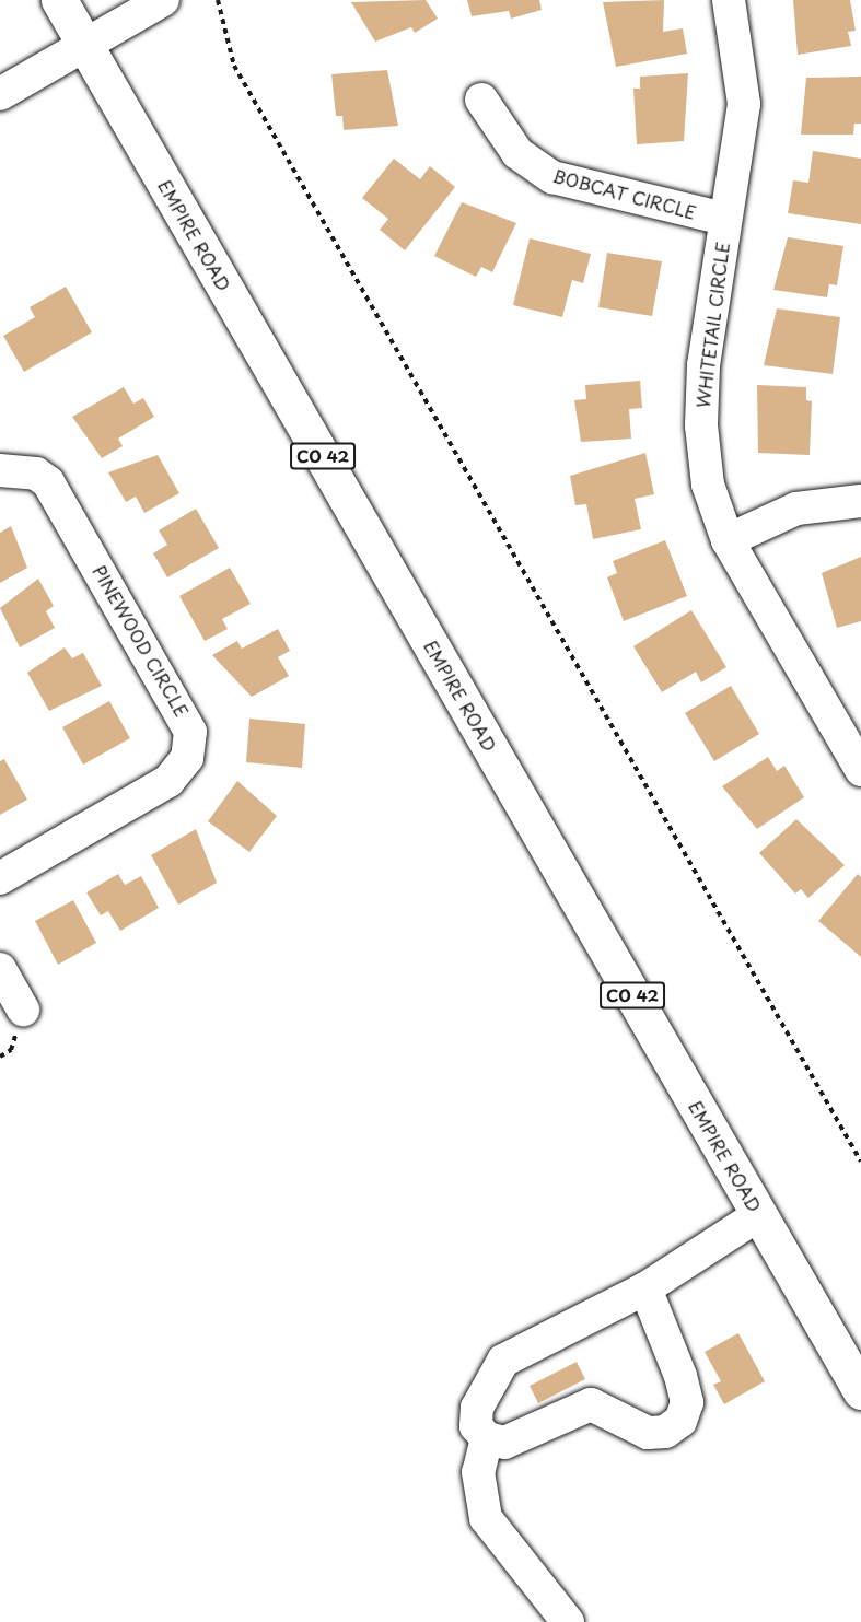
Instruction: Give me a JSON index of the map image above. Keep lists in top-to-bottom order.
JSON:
{
  "streets": {
    "main road": ["EMPIRE ROAD", "CO 42"],
    "street": ["BOBCAT CIRCLE", "WHITETAIL CIRCLE", "PINEWOOD CIRCLE"]
  },
  "crossings": [
    ["BOBCAT CIRCLE", "WHITETAIL CIRCLE"]
  ]
}
